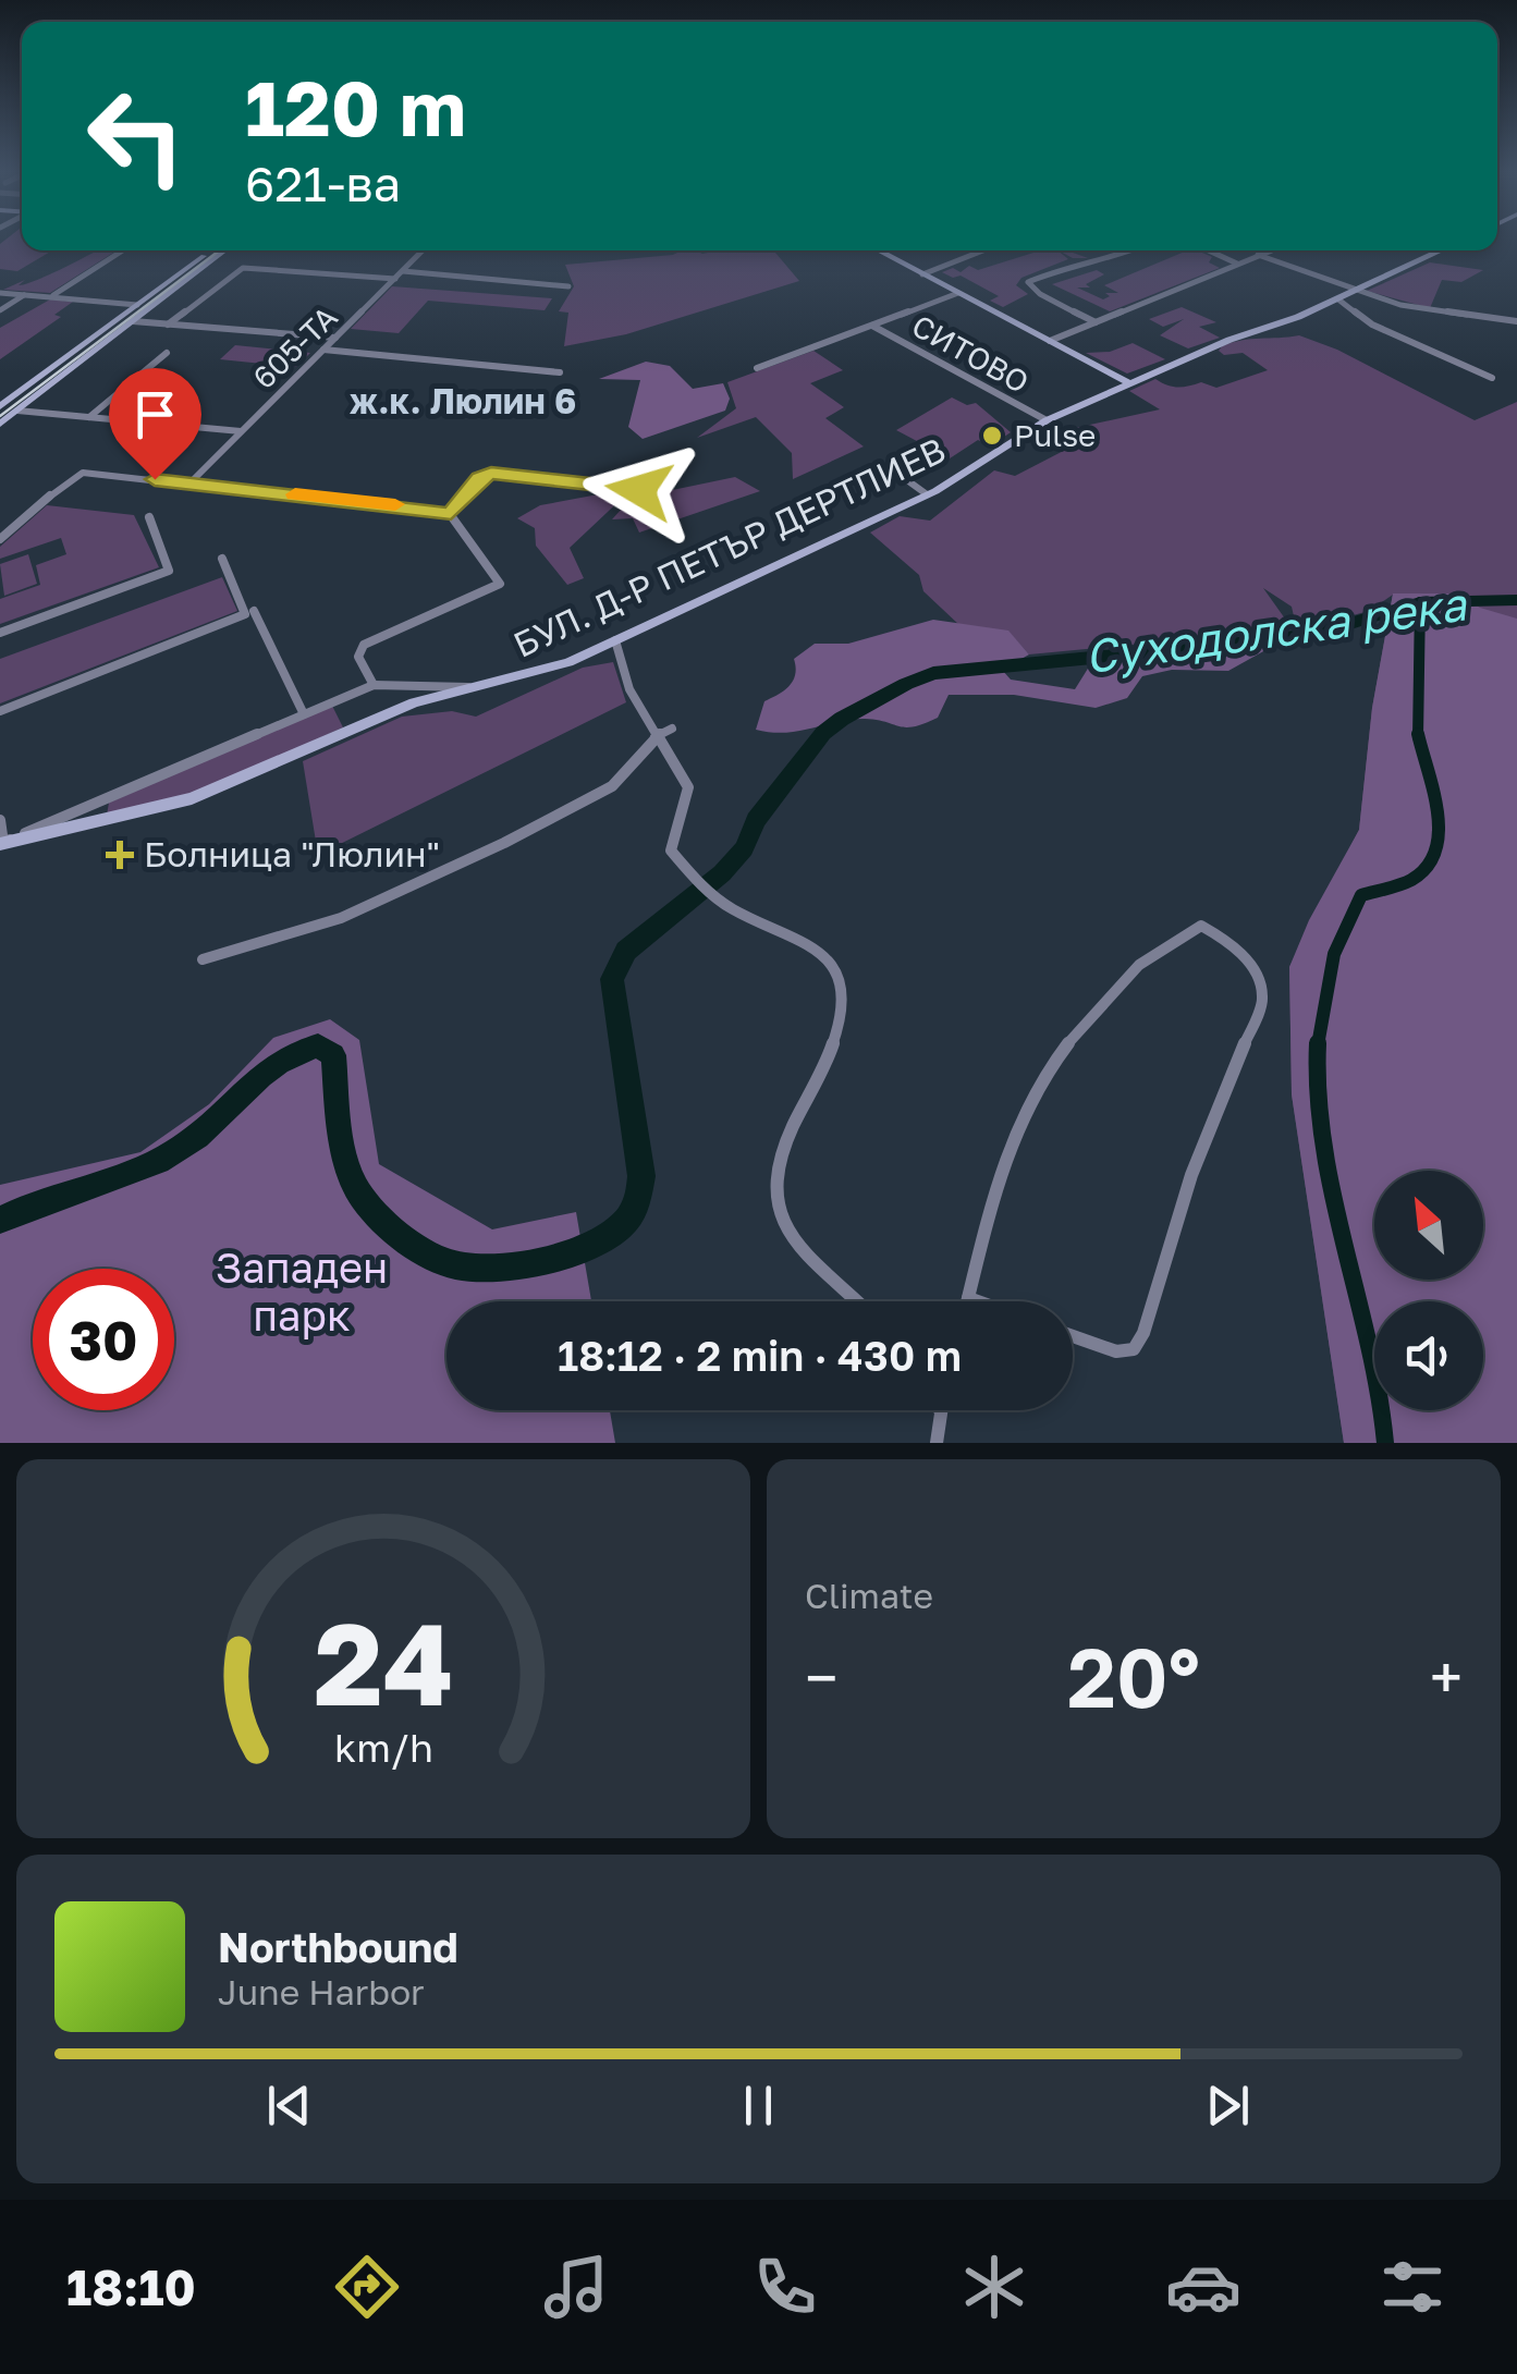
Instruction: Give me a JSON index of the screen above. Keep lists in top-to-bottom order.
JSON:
{
  "streets": {
    "main road": ["БУЛ. Д-Р ПЕТЪР ДЕРТЛИЕВ"],
    "street": ["605-ТА", "СИТОВО"]
  },
  "crossings": [
    ["СИТОВО", "БУЛ. Д-Р ПЕТЪР ДЕРТЛИЕВ"]
  ],
  "districts": ["ж.к. Люлин 6"],
  "water": ["Суходолска река"],
  "parks": ["Западен парк"],
  "places": {
    "other": ["Pulse"],
    "health": ["Болница \"Люлин\""]
  },
  "north": "top left",
  "page": {
    "turn": ["120 m", "621-ва"],
    "limit": "30",
    "trip": "18:12 · 2 min · 430 m",
    "tile": "Climate",
    "heat": ["−", "20°", "+"],
    "song": ["Northbound", "June Harbor"],
    "tabs": "18:10",
    "gauge": ["24", "km/h"]
  }
}
